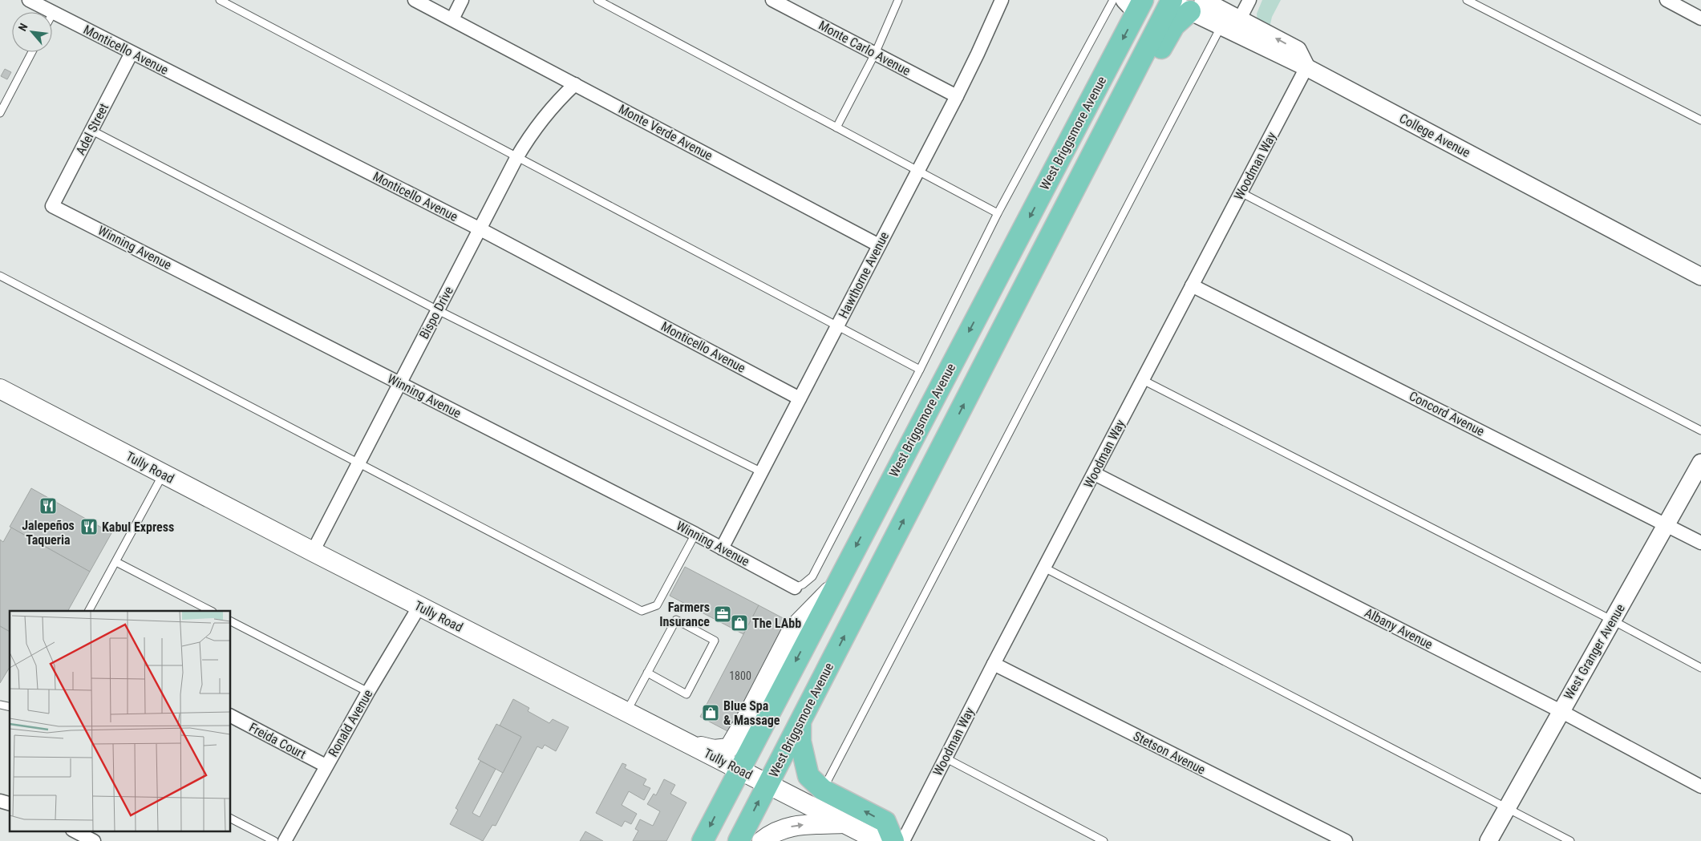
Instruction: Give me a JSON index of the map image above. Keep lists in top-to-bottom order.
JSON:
{
  "streets": {
    "main road": ["West Briggsmore Avenue", "Tully Road"],
    "street": [
      "Monte Carlo Avenue",
      "Monticello Avenue",
      "Adel Street",
      "Monte Verde Avenue",
      "College Avenue",
      "Woodman Way",
      "Winning Avenue",
      "Hawthorne Avenue",
      "Bispo Drive",
      "Concord Avenue",
      "Albany Avenue",
      "West Granger Avenue",
      "Ronald Avenue",
      "Freida Court",
      "Stetson Avenue"
    ]
  },
  "crossings": [
    ["Monte Carlo Avenue", "Hawthorne Avenue"],
    ["Monticello Avenue", "Adel Street"],
    ["Monticello Avenue", "Hawthorne Avenue"],
    ["Monticello Avenue", "Bispo Drive"],
    ["Adel Street", "Winning Avenue"],
    ["Monte Verde Avenue", "Hawthorne Avenue"],
    ["Monte Verde Avenue", "Bispo Drive"],
    ["West Briggsmore Avenue", "Tully Road"],
    ["College Avenue", "Woodman Way"],
    ["Woodman Way", "Concord Avenue"],
    ["Woodman Way", "Albany Avenue"],
    ["Woodman Way", "Stetson Avenue"],
    ["Winning Avenue", "Hawthorne Avenue"],
    ["Winning Avenue", "Bispo Drive"],
    ["Bispo Drive", "Tully Road"],
    ["Concord Avenue", "West Granger Avenue"],
    ["Tully Road", "Ronald Avenue"],
    ["Albany Avenue", "West Granger Avenue"],
    ["Ronald Avenue", "Freida Court"]
  ],
  "places": {
    "restaurant": ["Jalepeños Taqueria", "Kabul Express"],
    "office": ["Farmers Insurance"],
    "shop": ["The LAbb", "Blue Spa & Massage"]
  },
  "house_numbers": ["1800"],
  "north": "top left"
}
